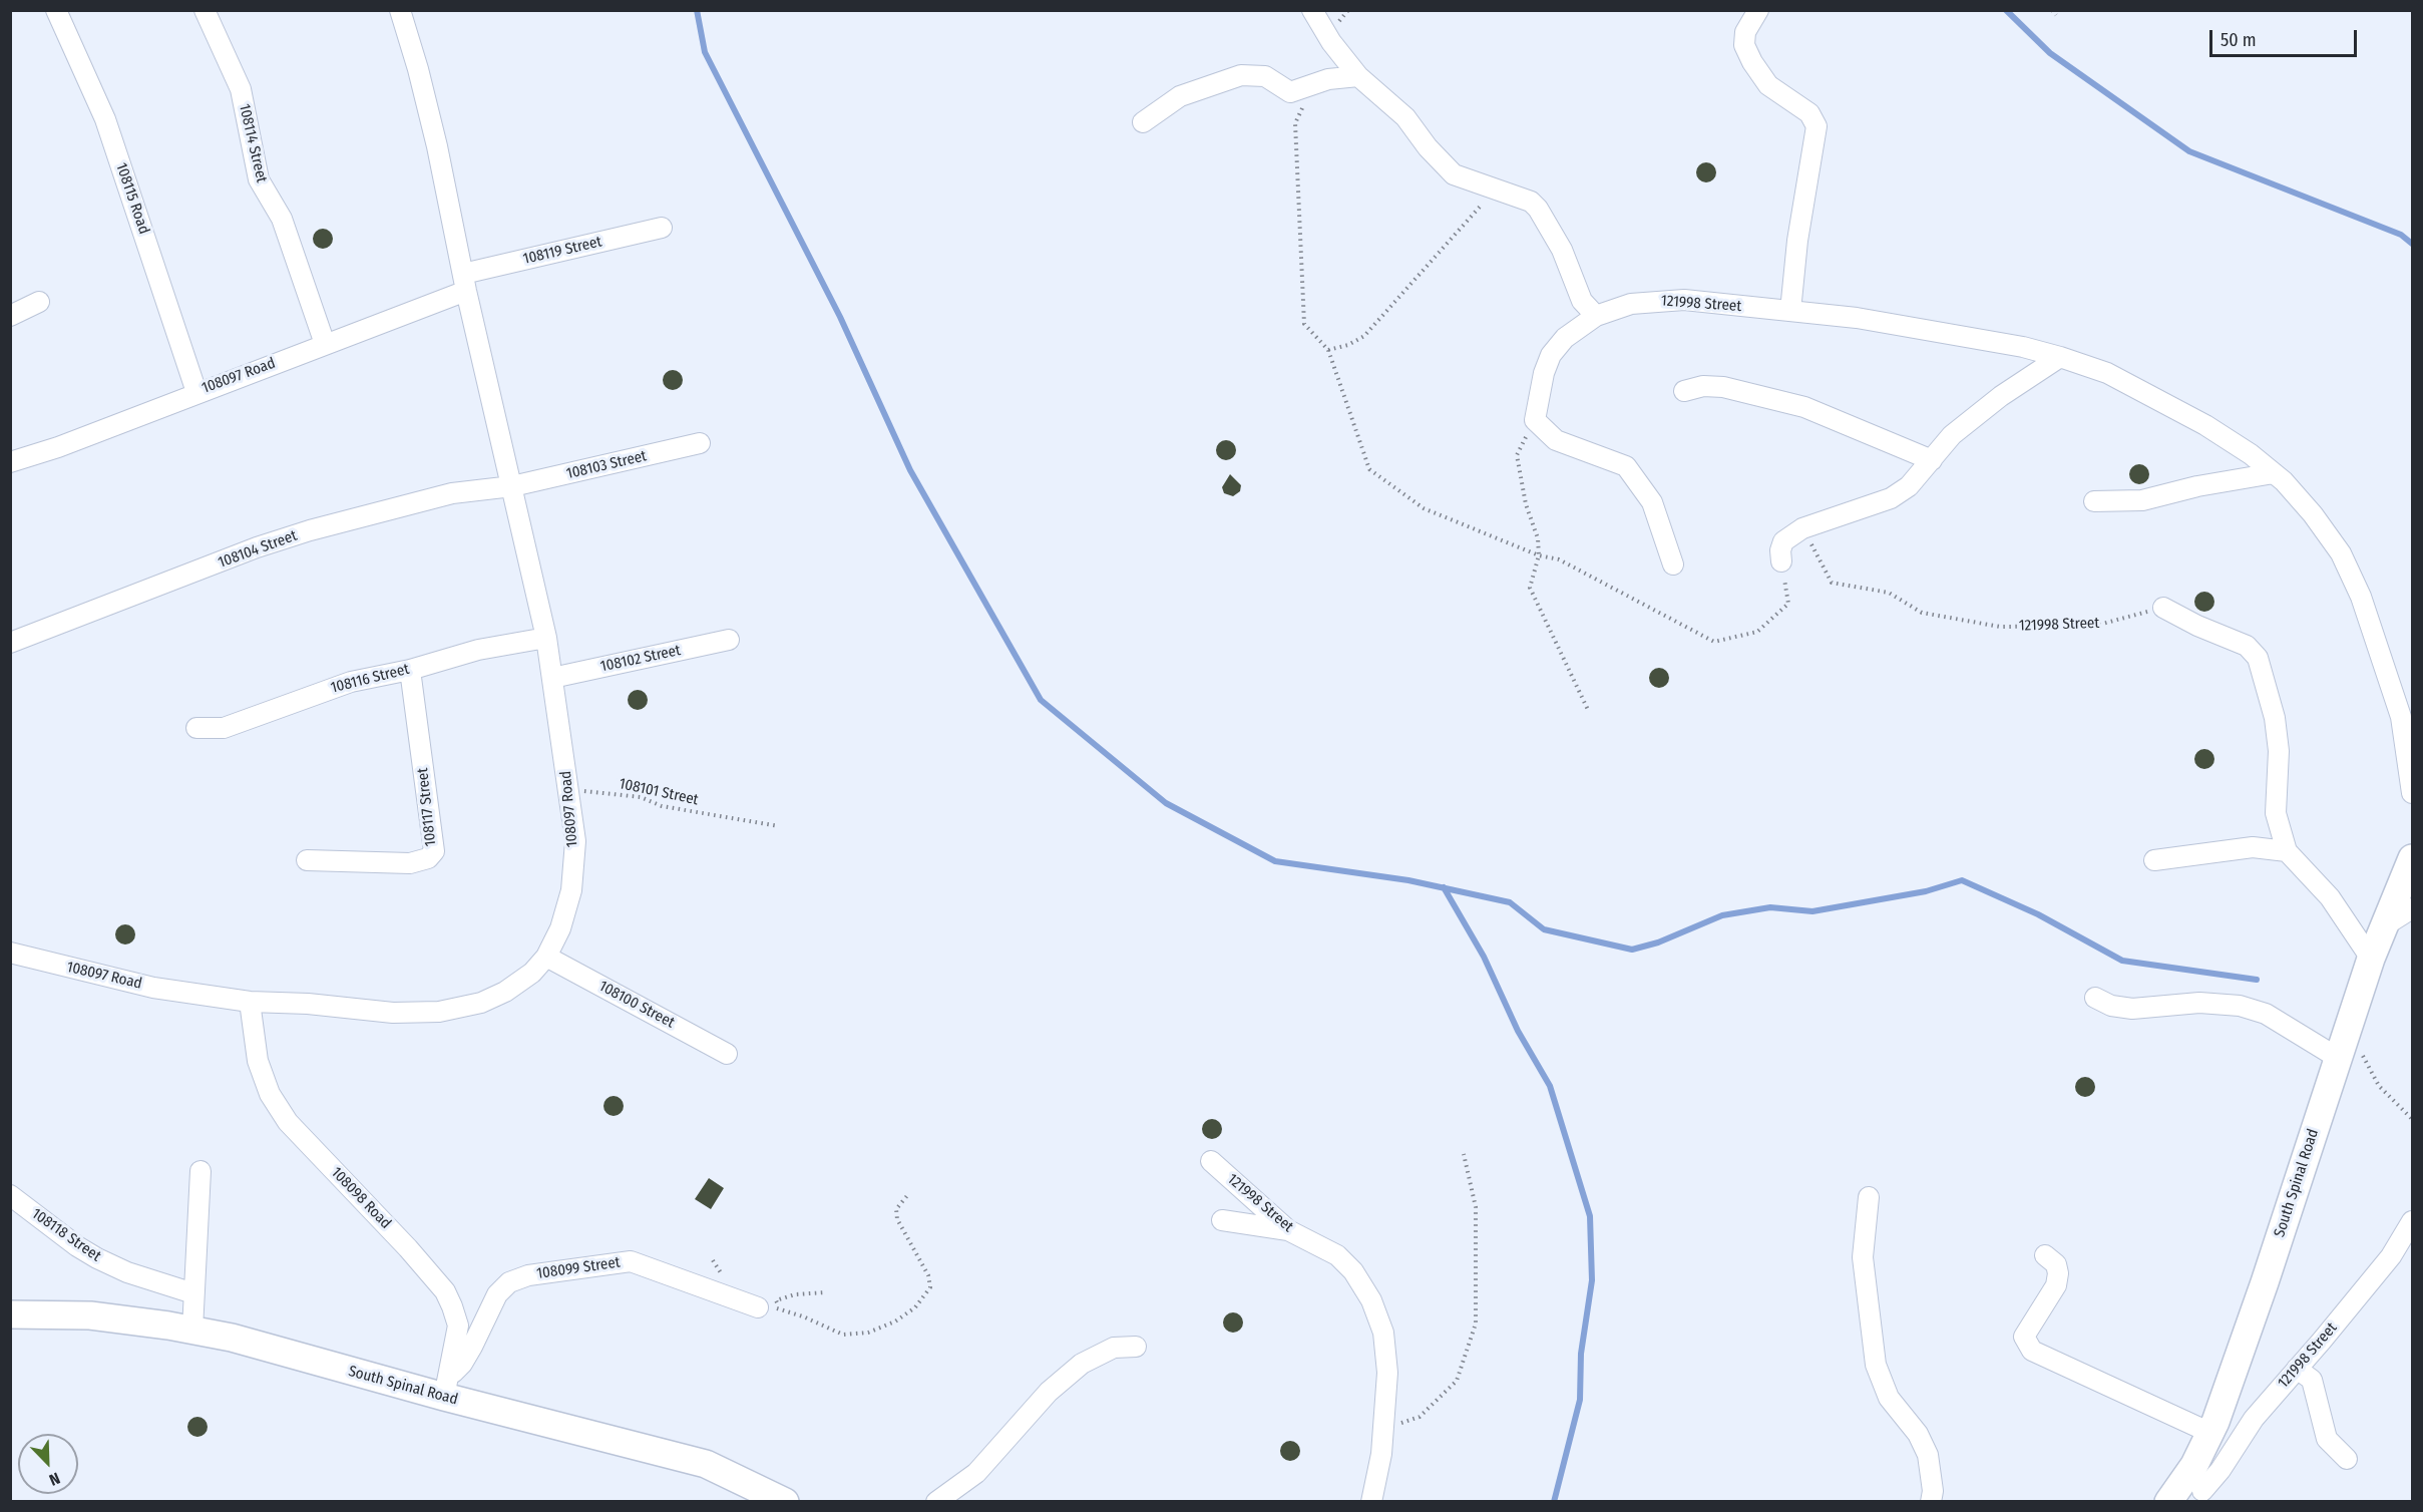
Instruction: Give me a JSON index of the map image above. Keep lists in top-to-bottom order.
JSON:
{
  "streets": {
    "street": [
      "108114 Street",
      "108115 Road",
      "108119 Street",
      "121998 Street",
      "108097 Road",
      "108103 Street",
      "108104 Street",
      "108102 Street",
      "108116 Street",
      "108117 Street",
      "108100 Street",
      "South Spinal Road",
      "108098 Road",
      "108118 Street",
      "108099 Street"
    ],
    "path": ["108101 Street"]
  },
  "crossings": [
    ["108114 Street", "108097 Road"],
    ["108115 Road", "108097 Road"],
    ["108119 Street", "108097 Road"],
    ["121998 Street", "South Spinal Road"],
    ["108097 Road", "108103 Street"],
    ["108097 Road", "108104 Street"],
    ["108097 Road", "108102 Street"],
    ["108097 Road", "108116 Street"],
    ["108097 Road", "108101 Street"],
    ["108097 Road", "108100 Street"],
    ["108097 Road", "108098 Road"],
    ["108103 Street", "108104 Street"],
    ["108116 Street", "108117 Street"],
    ["South Spinal Road", "108098 Road"],
    ["South Spinal Road", "108099 Street"],
    ["108098 Road", "108099 Street"]
  ],
  "scale_bar": "50 m",
  "north": "bottom right"
}
